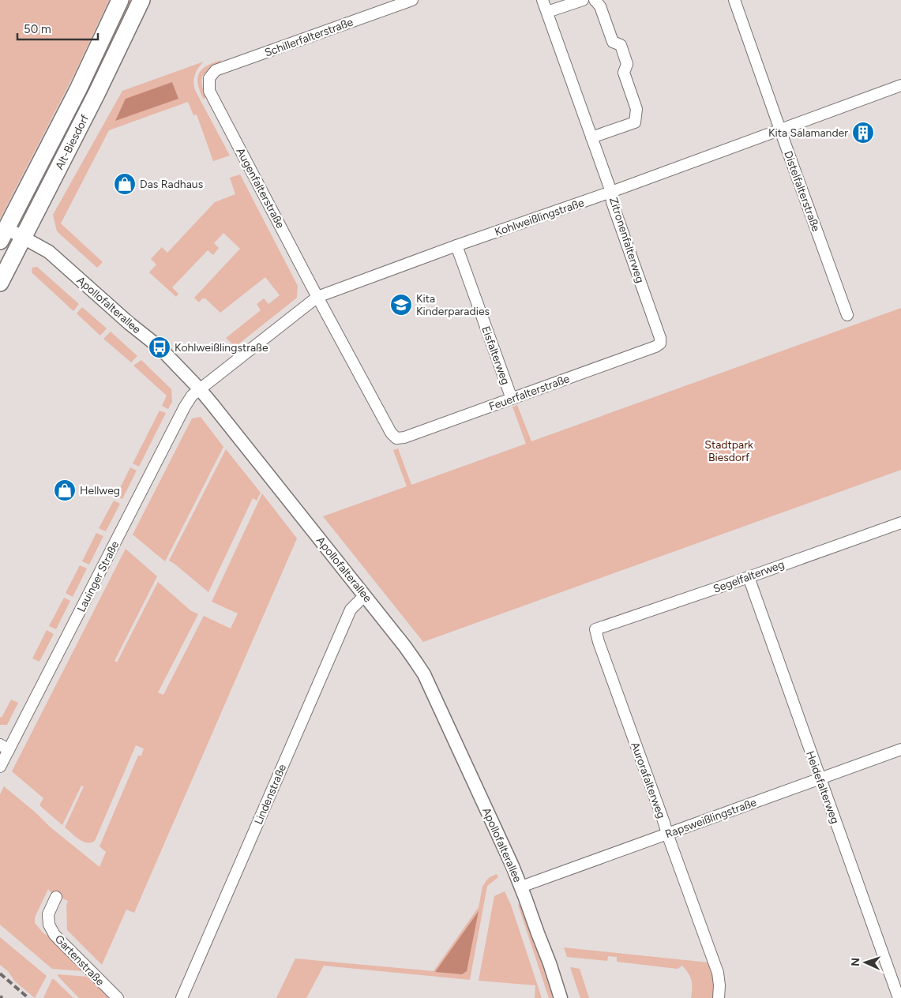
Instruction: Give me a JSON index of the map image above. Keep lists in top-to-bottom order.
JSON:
{
  "streets": {
    "main road": ["Alt-Biesdorf"],
    "street": [
      "Schillerfalterstraße",
      "Augenfalterstraße",
      "Distelfalterstraße",
      "Kohlweißlingstraße",
      "Zitronenfalterweg",
      "Apollofalterallee",
      "Eisfalterweg",
      "Feuerfalterstraße",
      "Lauinger Straße",
      "Segelfalterweg",
      "Aurorafalterweg",
      "Heidefalterweg",
      "Lindenstraße",
      "Rapsweißlingstraße",
      "Gartenstraße"
    ]
  },
  "crossings": [
    ["Schillerfalterstraße", "Augenfalterstraße"],
    ["Alt-Biesdorf", "Apollofalterallee"],
    ["Augenfalterstraße", "Kohlweißlingstraße"],
    ["Augenfalterstraße", "Feuerfalterstraße"],
    ["Distelfalterstraße", "Kohlweißlingstraße"],
    ["Kohlweißlingstraße", "Zitronenfalterweg"],
    ["Kohlweißlingstraße", "Apollofalterallee"],
    ["Kohlweißlingstraße", "Eisfalterweg"],
    ["Kohlweißlingstraße", "Feuerfalterstraße"],
    ["Kohlweißlingstraße", "Lauinger Straße"],
    ["Zitronenfalterweg", "Feuerfalterstraße"],
    ["Apollofalterallee", "Lauinger Straße"],
    ["Apollofalterallee", "Lindenstraße"],
    ["Apollofalterallee", "Rapsweißlingstraße"],
    ["Eisfalterweg", "Feuerfalterstraße"],
    ["Segelfalterweg", "Aurorafalterweg"],
    ["Segelfalterweg", "Heidefalterweg"],
    ["Aurorafalterweg", "Rapsweißlingstraße"],
    ["Heidefalterweg", "Rapsweißlingstraße"]
  ],
  "parks": ["Stadtpark Biesdorf"],
  "places": {
    "building": ["Kita Salamander"],
    "shop": ["Das Radhaus", "Hellweg"],
    "school or university": ["Kita Kinderparadies"],
    "bus stop": ["Kohlweißlingstraße"]
  },
  "scale_bar": "50 m",
  "north": "left"
}
